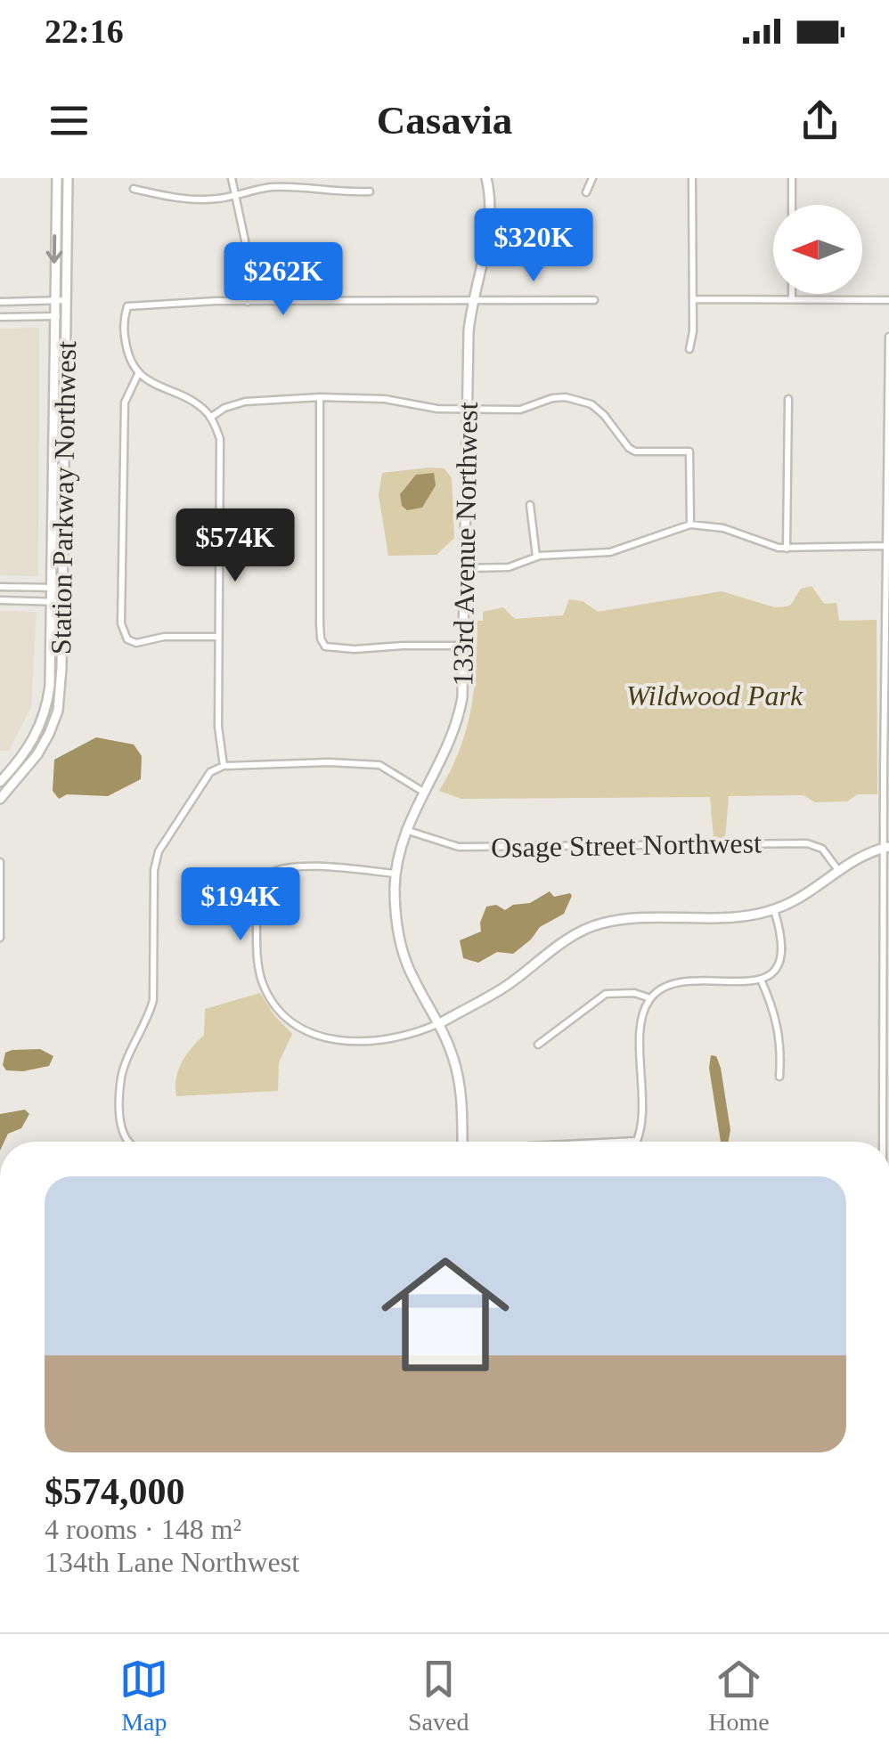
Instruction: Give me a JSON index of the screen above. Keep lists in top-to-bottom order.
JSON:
{
  "streets": {
    "street": ["Station Parkway Northwest", "133rd Avenue Northwest", "Osage Street Northwest"]
  },
  "crossings": [
    ["133rd Avenue Northwest", "Osage Street Northwest"]
  ],
  "parks": ["Wildwood Park"],
  "north": "left",
  "page": {
    "status": "22:16",
    "header": "Casavia",
    "price": [
      "$320K",
      "$262K",
      "$574K",
      "$194K"
    ],
    "list": [
      {
        "name": "$574,000",
        "note": "4 rooms · 148 m² · 134th Lane Northwest"
      }
    ],
    "tabs": ["Map", "Saved", "Home"]
  }
}
